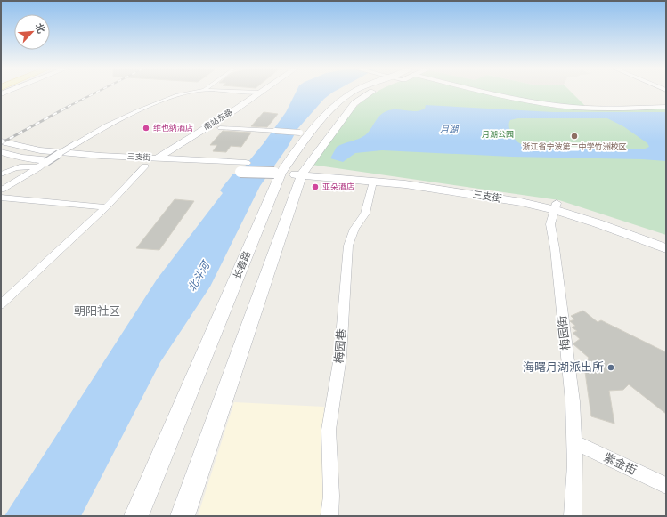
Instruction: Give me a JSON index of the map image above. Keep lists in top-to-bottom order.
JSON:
{
  "streets": {
    "main road": ["南站东路", "三支街", "长春路"],
    "street": ["梅园街", "梅园巷", "紫金街"]
  },
  "crossings": [
    ["南站东路", "三支街"],
    ["三支街", "长春路"],
    ["三支街", "梅园街"],
    ["三支街", "梅园巷"],
    ["梅园街", "紫金街"]
  ],
  "districts": ["朝阳社区"],
  "water": ["月湖", "北斗河"],
  "parks": ["月湖公园"],
  "places": [
    "维也纳酒店",
    "浙江省宁波第二中学竹洲校区",
    "亚朵酒店",
    "海曙月湖派出所"
  ],
  "north": "top right"
}
